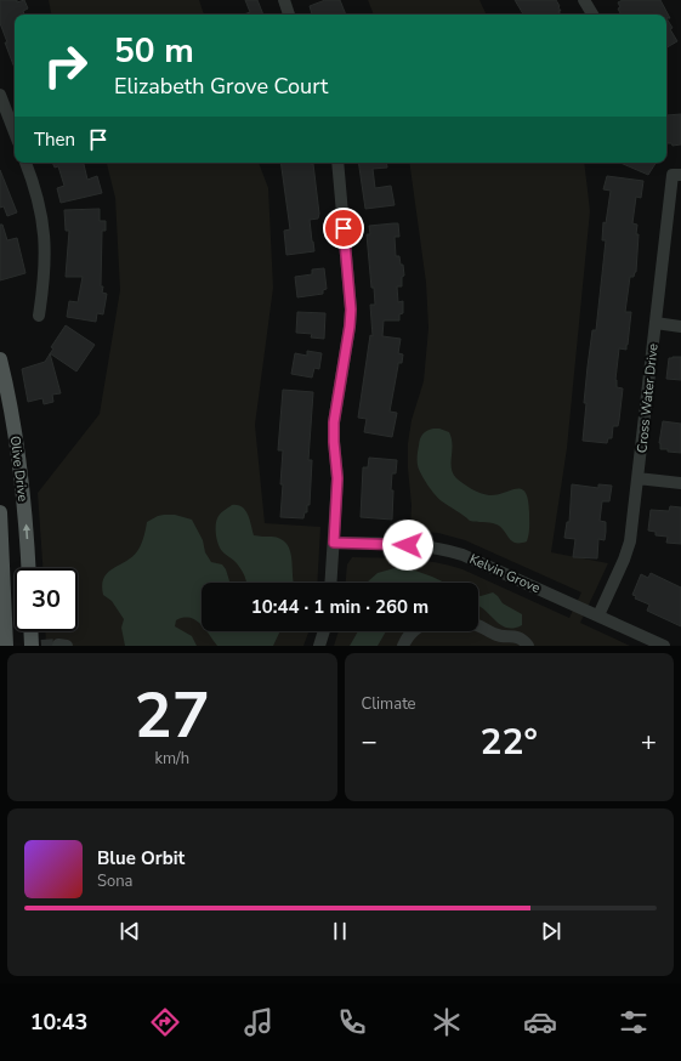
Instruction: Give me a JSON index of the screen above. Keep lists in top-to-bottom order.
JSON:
{
  "streets": {
    "main road": ["Olive Drive"],
    "street": ["Cross Water Drive", "Kelvin Grove"]
  },
  "crossings": [
    ["Cross Water Drive", "Kelvin Grove"]
  ],
  "page": {
    "turn": ["50 m", "Elizabeth Grove Court"],
    "then": "Then",
    "limit": "30",
    "trip": "10:44 · 1 min · 260 m",
    "tile": [
      ["27", "km/h"],
      "Climate"
    ],
    "heat": ["−", "22°", "+"],
    "song": ["Blue Orbit", "Sona"],
    "tabs": "10:43"
  }
}
